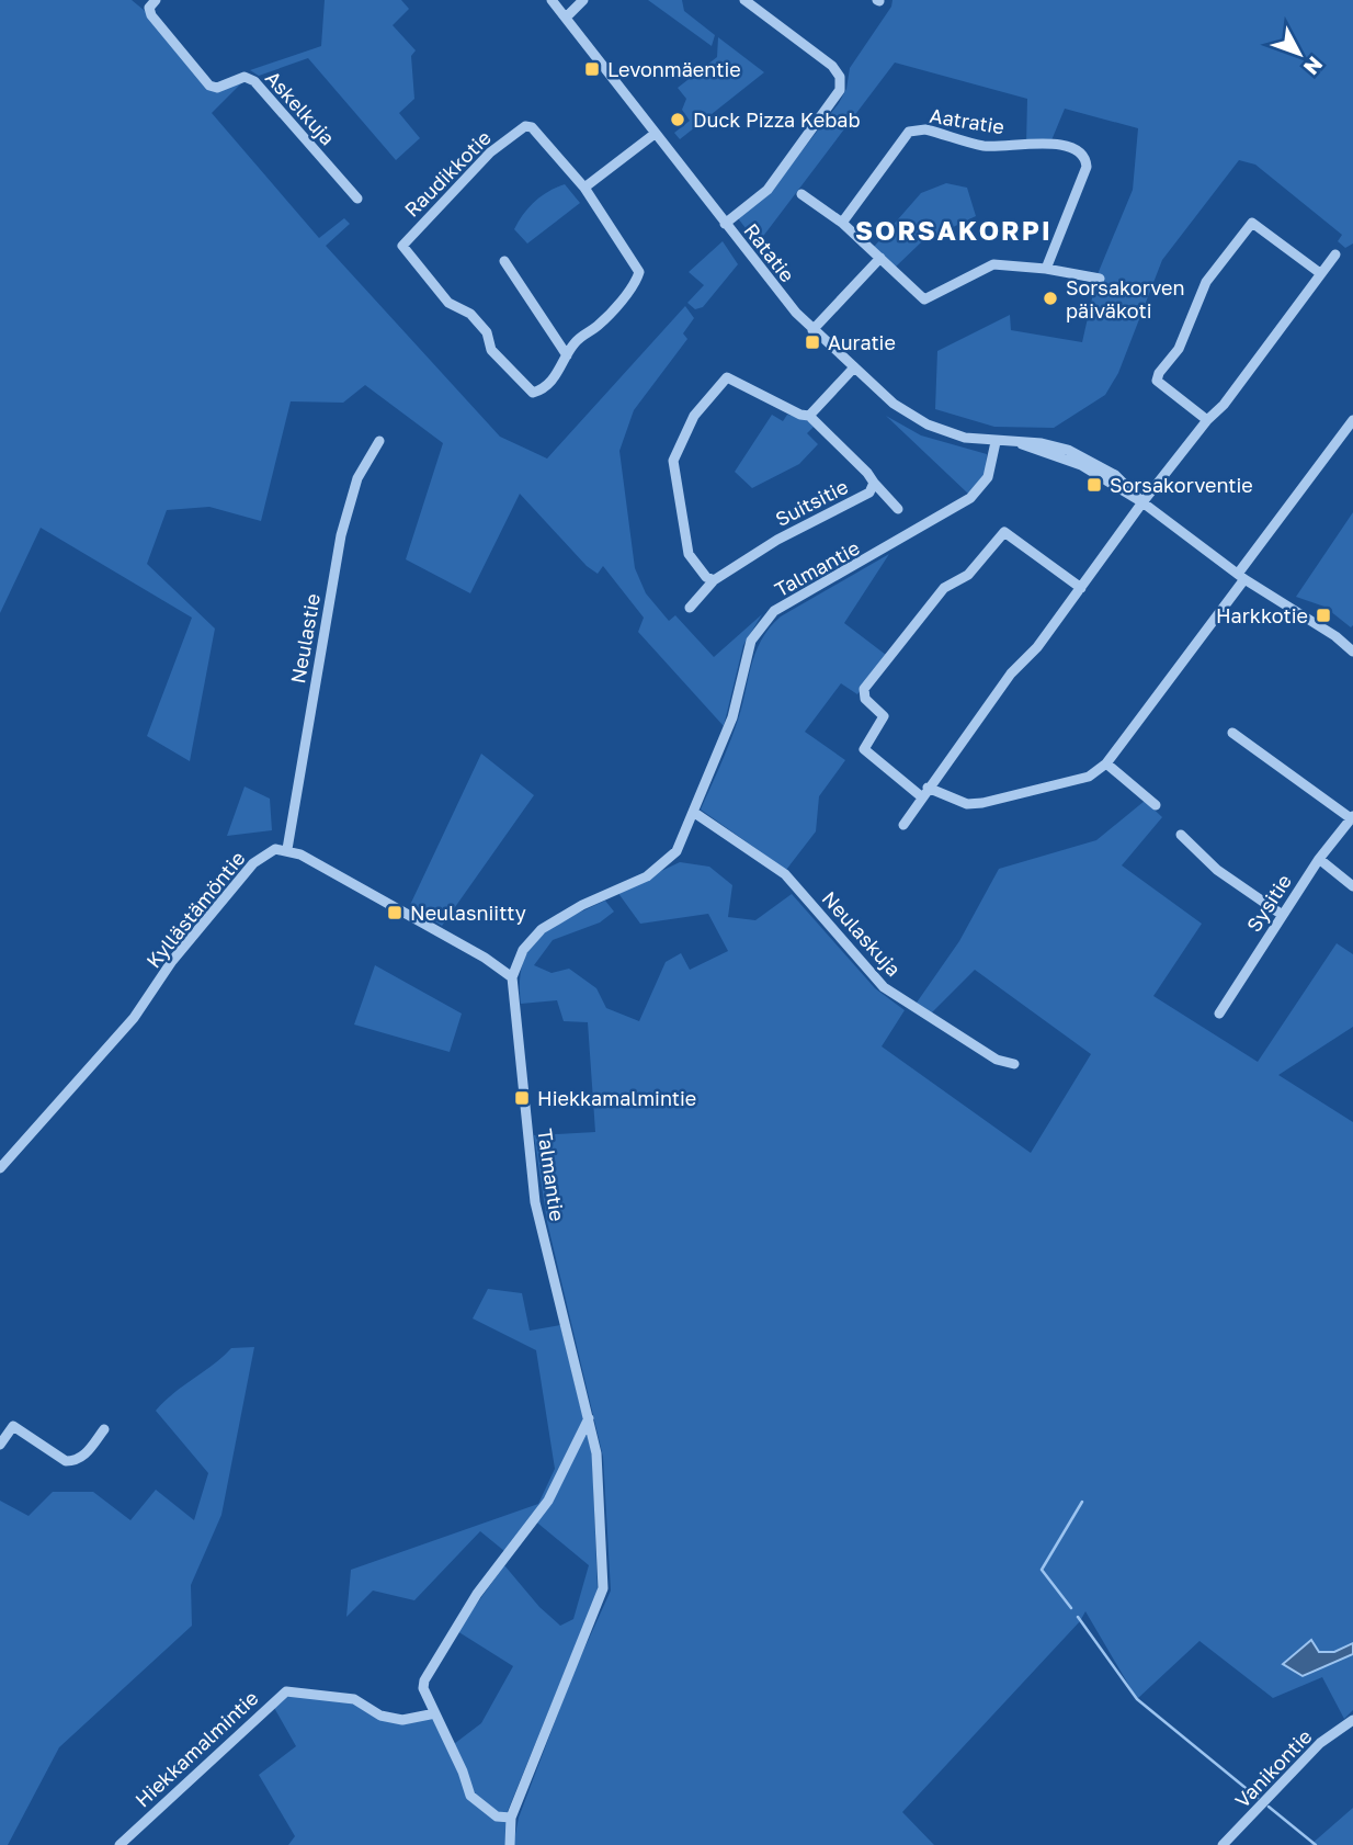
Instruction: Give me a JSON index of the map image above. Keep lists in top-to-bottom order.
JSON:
{
  "streets": {
    "street": [
      "Askelkuja",
      "Aatratie",
      "Raudikkotie",
      "Ratatie",
      "Suitsitie",
      "Talmantie",
      "Neulastie",
      "Sysitie",
      "Kyllästämöntie",
      "Neulaskuja",
      "Hiekkamalmintie",
      "Vanikontie"
    ]
  },
  "crossings": [
    ["Ratatie", "Talmantie"],
    ["Talmantie", "Neulaskuja"],
    ["Neulastie", "Kyllästämöntie"]
  ],
  "districts": ["SORSAKORPI"],
  "places": {
    "transit": [
      "Levonmäentie",
      "Auratie",
      "Sorsakorventie",
      "Harkkotie",
      "Neulasniitty",
      "Hiekkamalmintie"
    ],
    "other": ["Duck Pizza Kebab", "Sorsakorven päiväkoti"]
  },
  "north": "bottom right"
}
